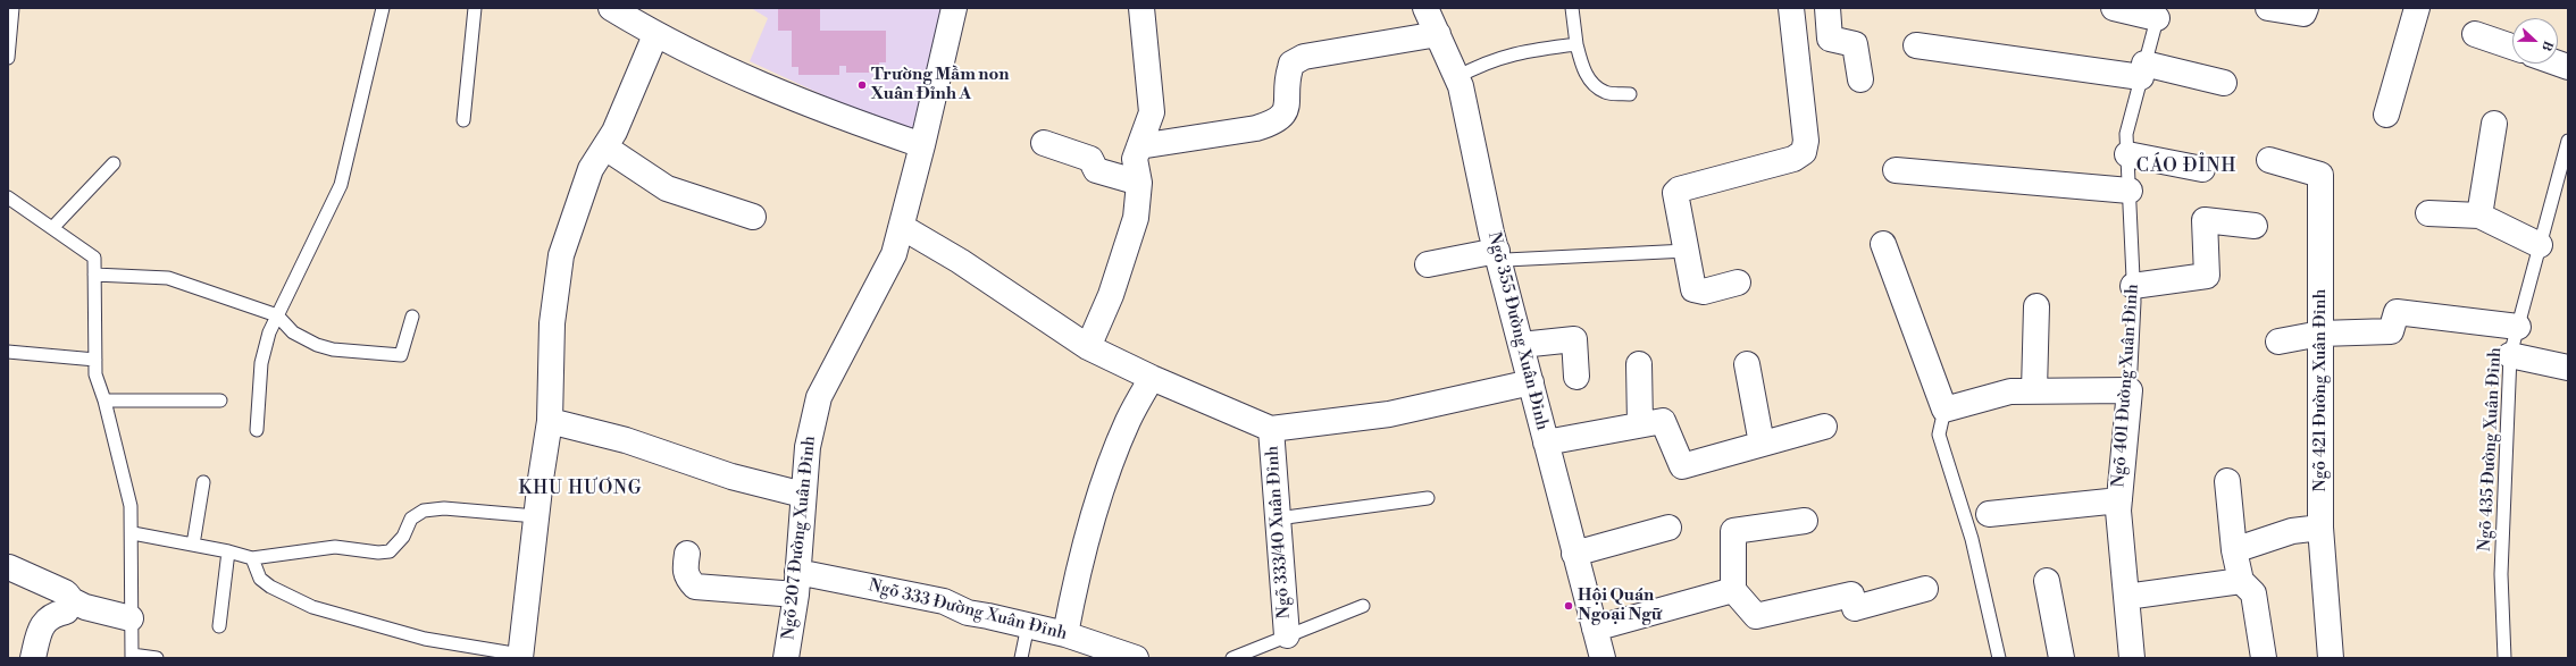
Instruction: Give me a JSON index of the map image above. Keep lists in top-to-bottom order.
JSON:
{
  "streets": {
    "street": [
      "Ngõ 355 Đường Xuân Đỉnh",
      "Ngõ 401 Đường Xuân Đỉnh",
      "Ngõ 421 Đường Xuân Đỉnh",
      "Ngõ 333/40 Xuân Đỉnh",
      "Ngõ 207 Đường Xuân Đỉnh",
      "Ngõ 333 Đường Xuân Đỉnh"
    ],
    "lane": ["Ngõ 435 Đường Xuân Đỉnh"]
  },
  "crossings": [
    ["Ngõ 207 Đường Xuân Đỉnh", "Ngõ 333 Đường Xuân Đỉnh"]
  ],
  "districts": ["CÁO ĐỈNH", "KHU HƯƠNG"],
  "places": ["Trường Mầm non Xuân Đỉnh A", "Hội Quán Ngoại Ngữ"],
  "north": "right"
}
